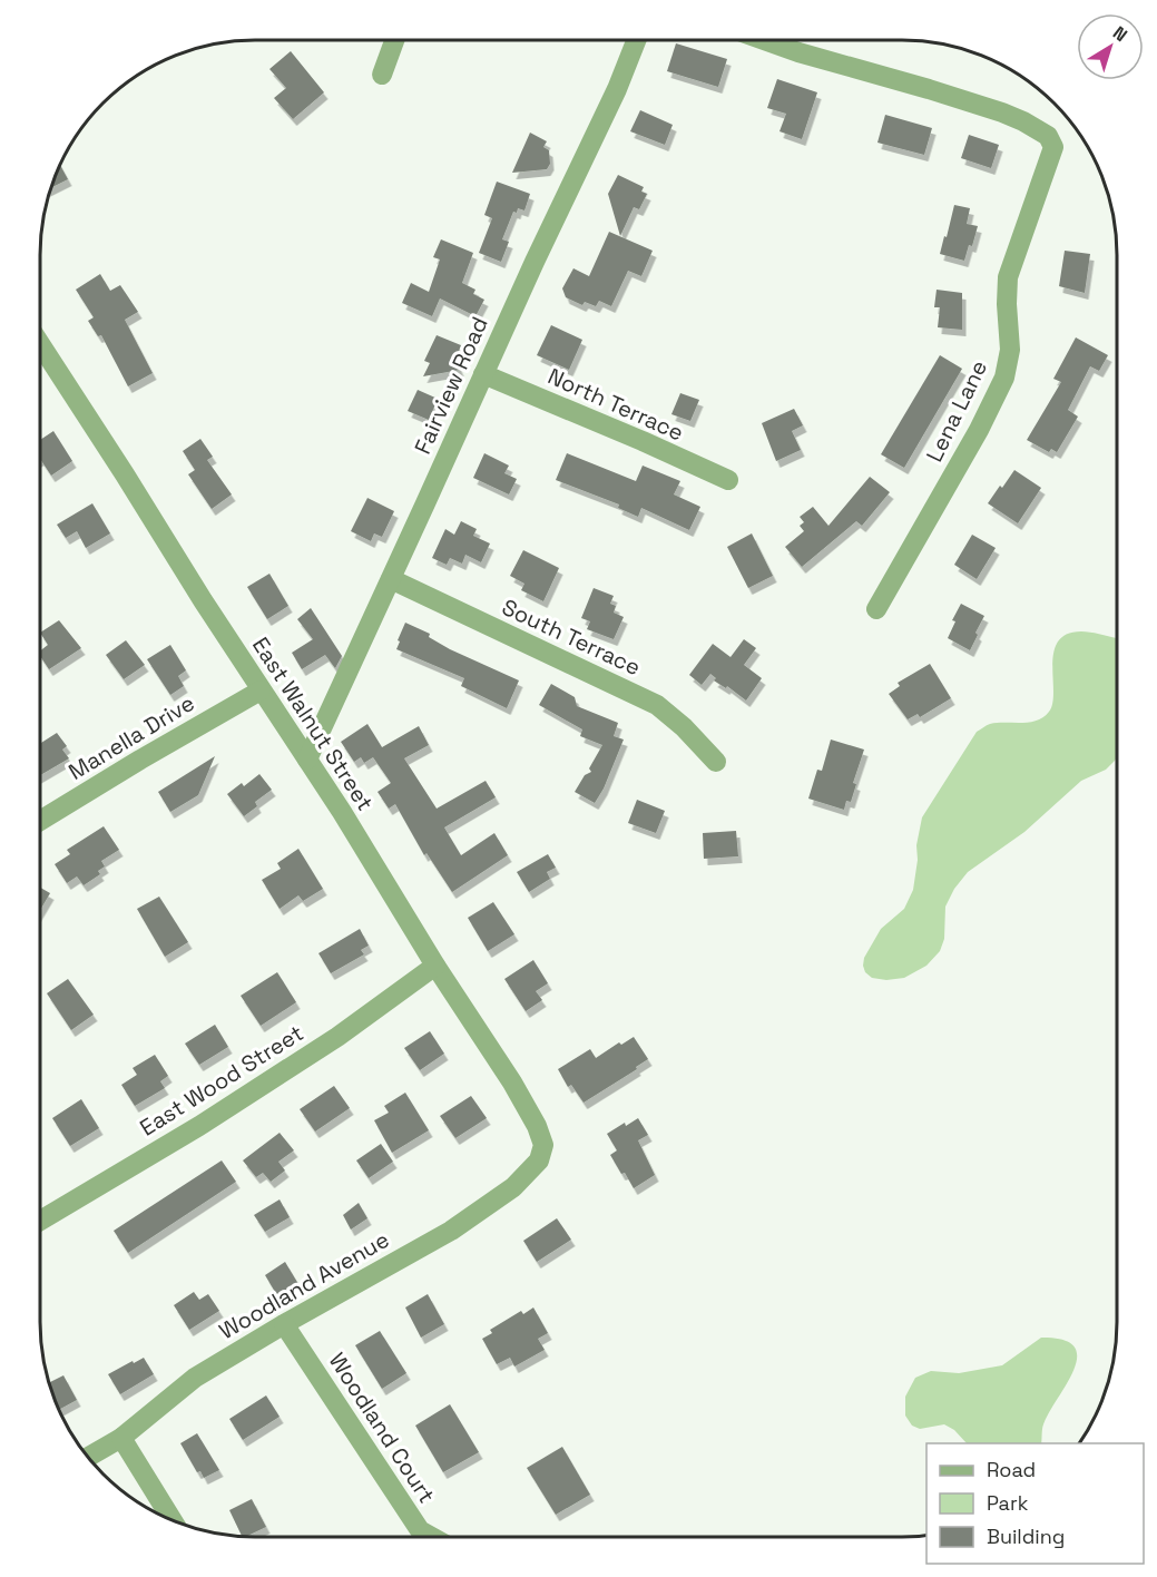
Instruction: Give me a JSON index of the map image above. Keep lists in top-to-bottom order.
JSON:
{
  "streets": {
    "street": [
      "Fairview Road",
      "North Terrace",
      "Lena Lane",
      "South Terrace",
      "East Walnut Street",
      "Manella Drive",
      "East Wood Street",
      "Woodland Avenue",
      "Woodland Court"
    ]
  },
  "crossings": [
    ["Fairview Road", "North Terrace"],
    ["Fairview Road", "South Terrace"],
    ["Fairview Road", "East Walnut Street"],
    ["East Walnut Street", "Manella Drive"],
    ["East Walnut Street", "East Wood Street"],
    ["East Walnut Street", "Woodland Avenue"],
    ["Woodland Avenue", "Woodland Court"]
  ],
  "legend": ["Road", "Park", "Building"],
  "north": "top right"
}
